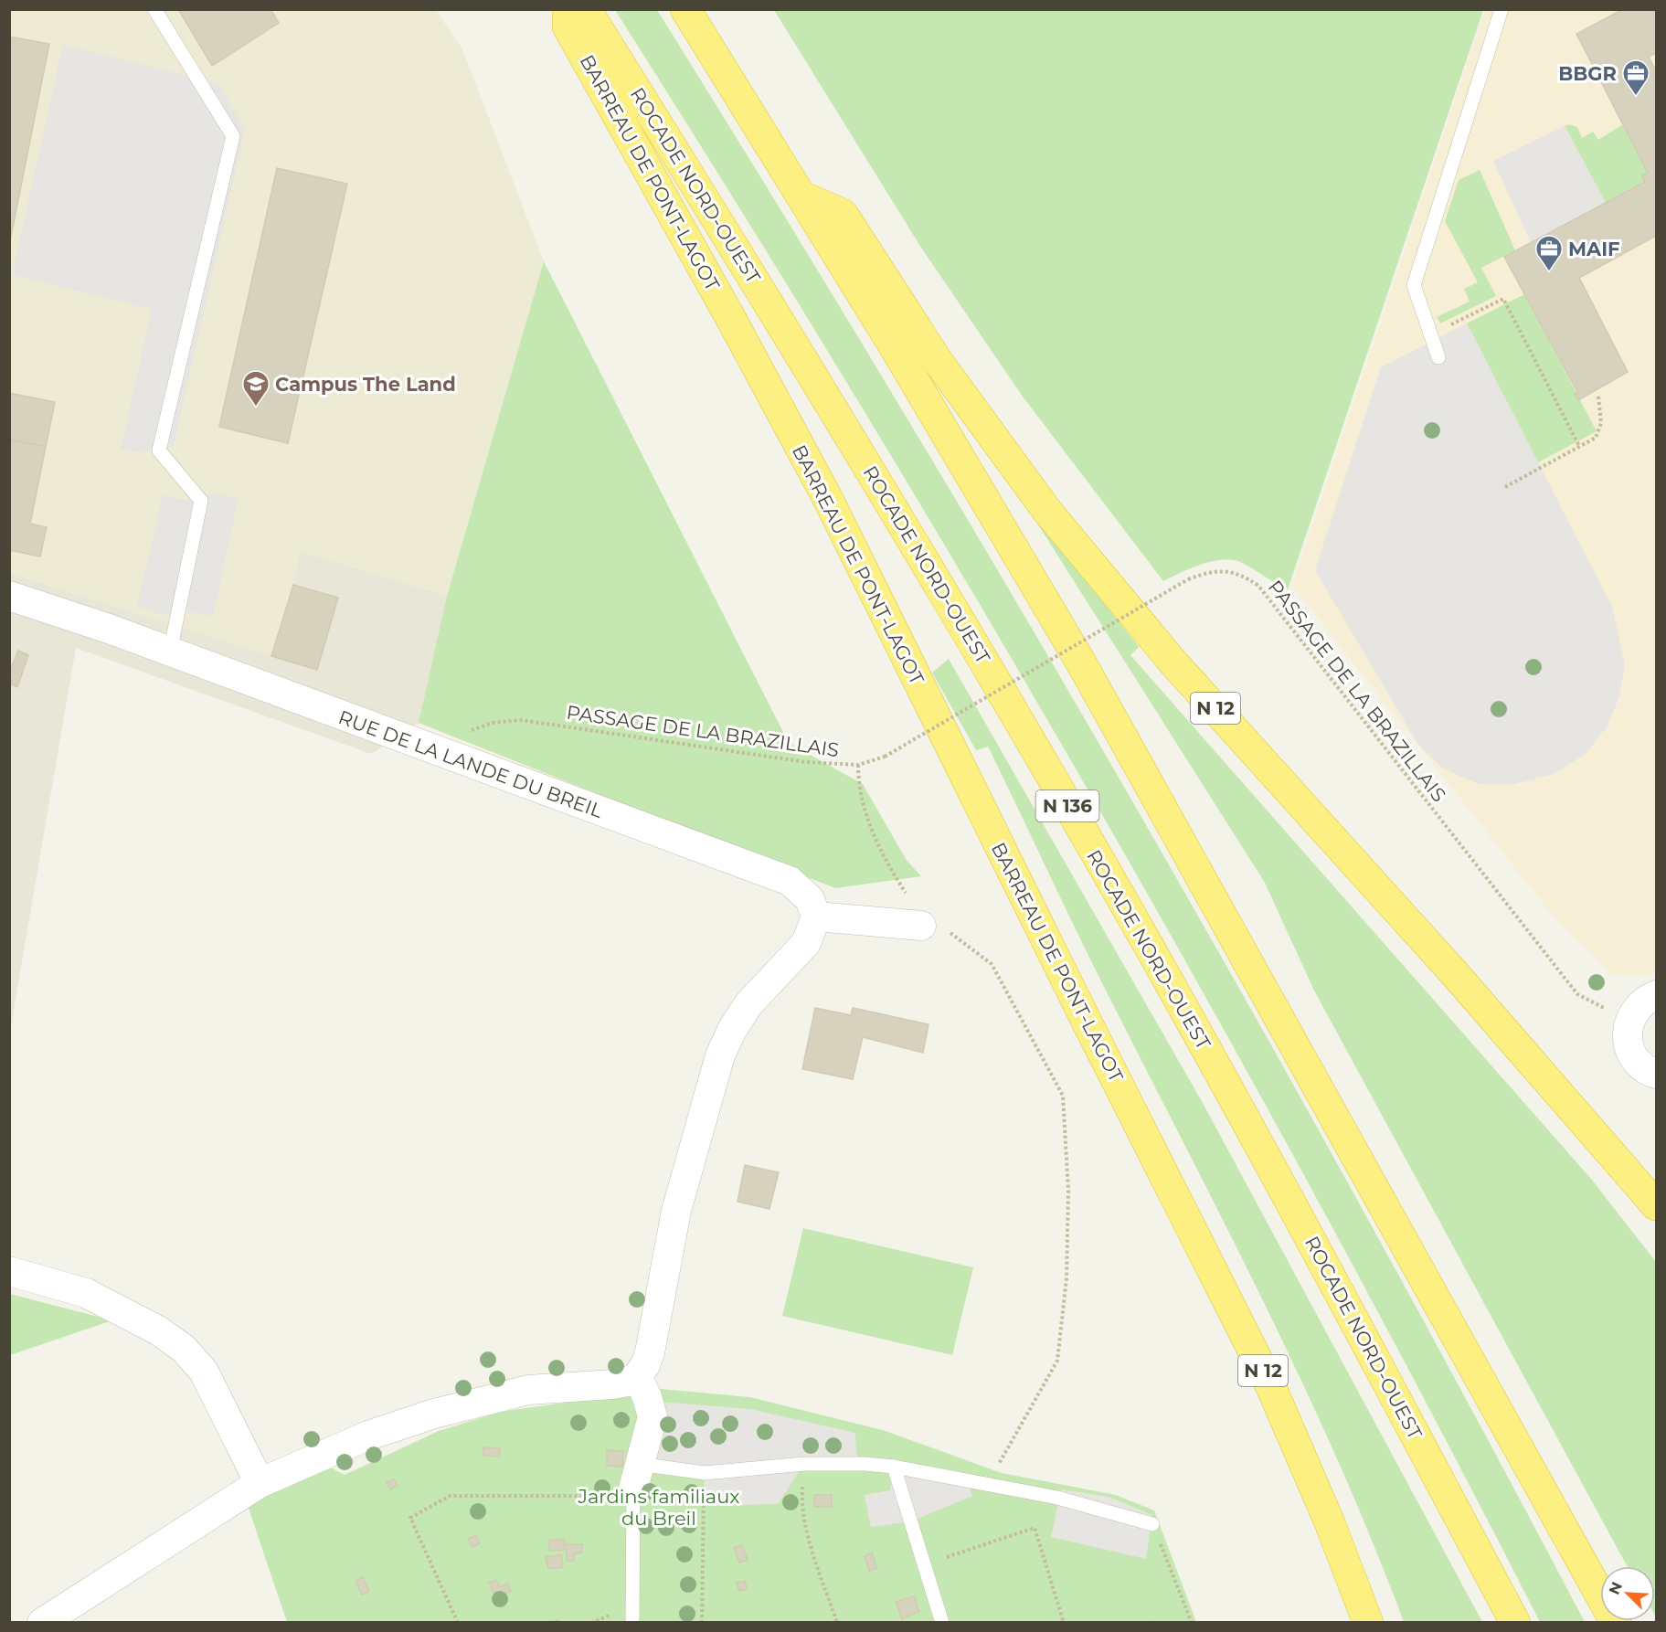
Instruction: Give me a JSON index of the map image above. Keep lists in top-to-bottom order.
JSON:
{
  "streets": {
    "highway": [
      "BARREAU DE PONT-LAGOT",
      "ROCADE NORD-OUEST",
      "N 12",
      "N 136"
    ],
    "street": ["RUE DE LA LANDE DU BREIL"],
    "path": ["PASSAGE DE LA BRAZILLAIS"]
  },
  "crossings": [
    ["PASSAGE DE LA BRAZILLAIS", "RUE DE LA LANDE DU BREIL"]
  ],
  "parks": ["Jardins familiaux du Breil"],
  "places": {
    "office": ["BBGR", "MAIF"],
    "school or university": ["Campus The Land"]
  },
  "north": "top left"
}
